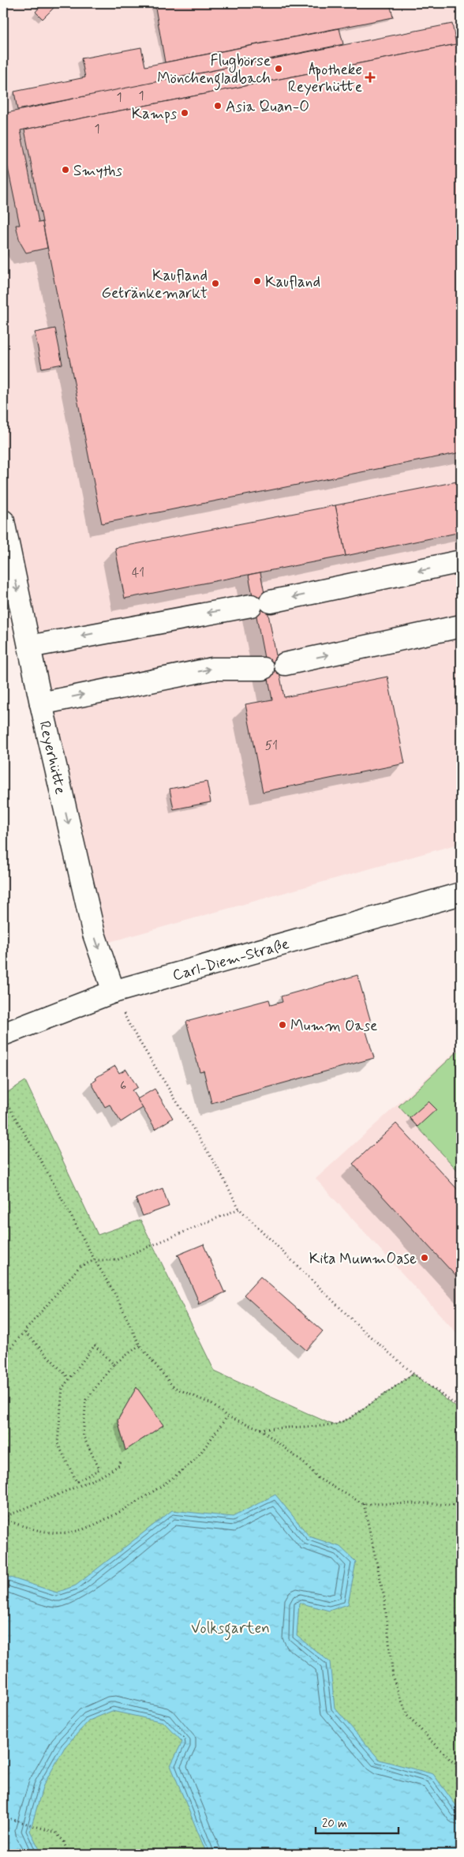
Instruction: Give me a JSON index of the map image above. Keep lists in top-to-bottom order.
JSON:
{
  "streets": {
    "street": ["Reyerhütte", "Carl-Diem-Straße"]
  },
  "crossings": [
    ["Reyerhütte", "Carl-Diem-Straße"]
  ],
  "one_way": ["Reyerhütte"],
  "parks": ["Volksgarten"],
  "places": {
    "other": [
      "Flugbörse Mönchengladbach",
      "Asia Quan-O",
      "Kamps",
      "Smyths",
      "Kaufland",
      "Kaufland Getränkemarkt",
      "Mumm Oase",
      "Kita MummOase"
    ],
    "health": ["Apotheke Reyerhütte"]
  },
  "house_numbers": [
    "1",
    "1",
    "1",
    "41",
    "51",
    "6"
  ],
  "scale_bar": "20 m"
}
